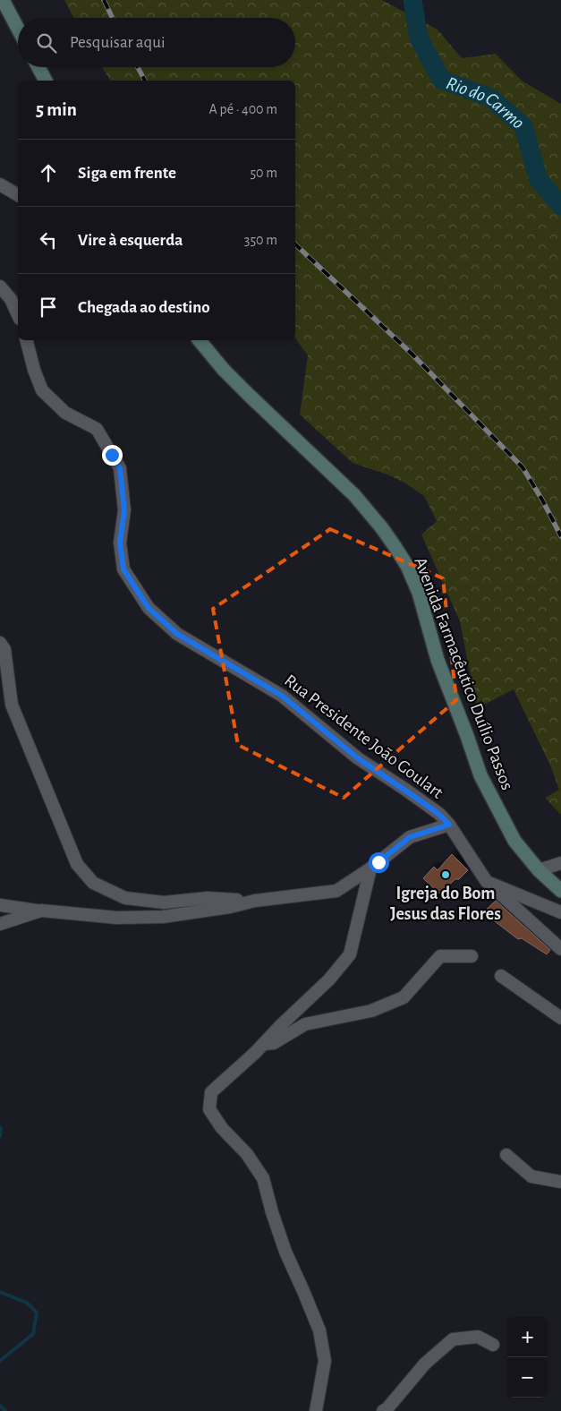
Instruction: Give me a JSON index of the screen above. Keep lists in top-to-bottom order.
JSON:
{
  "streets": {
    "main road": ["Avenida Farmacêutico Duílio Passos"],
    "street": ["Rua Presidente João Goulart"]
  },
  "water": ["Rio do Carmo"],
  "places": ["Igreja do Bom Jesus das Flores"],
  "page": {
    "search": "Pesquisar aqui",
    "heading": ["5 min", "A pé · 400 m"],
    "list": [
      ["Siga em frente", "50 m"],
      ["Vire à esquerda", "350 m"],
      "Chegada ao destino"
    ],
    "map_buttons": ["+", "−"]
  }
}
